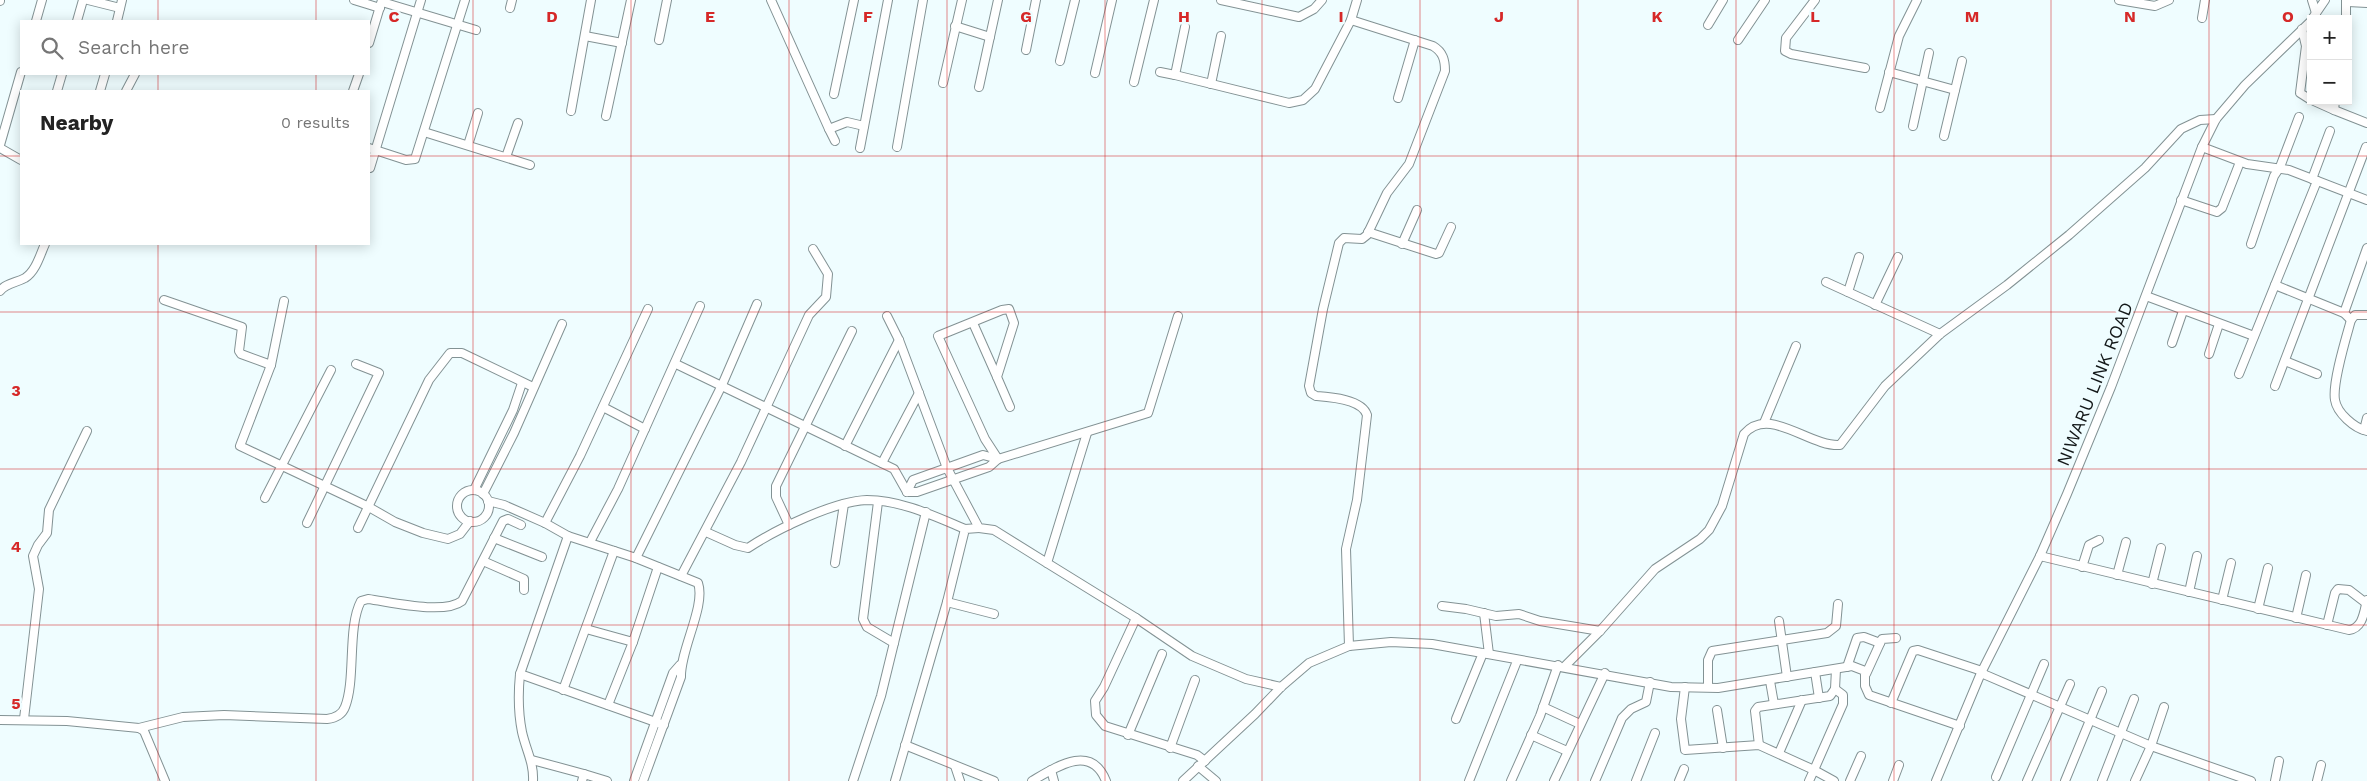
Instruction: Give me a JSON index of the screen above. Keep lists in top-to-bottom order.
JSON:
{
  "streets": {
    "street": ["NIWARU LINK ROAD"]
  },
  "page": {
    "map_buttons": ["+", "−"],
    "search": "Search here",
    "heading": ["Nearby", "0 results"]
  },
  "grid": {
    "columns": [
      "C",
      "D",
      "E",
      "F",
      "G",
      "H",
      "I",
      "J",
      "K",
      "L",
      "M",
      "N",
      "O"
    ],
    "rows": ["3", "4", "5"]
  }
}
